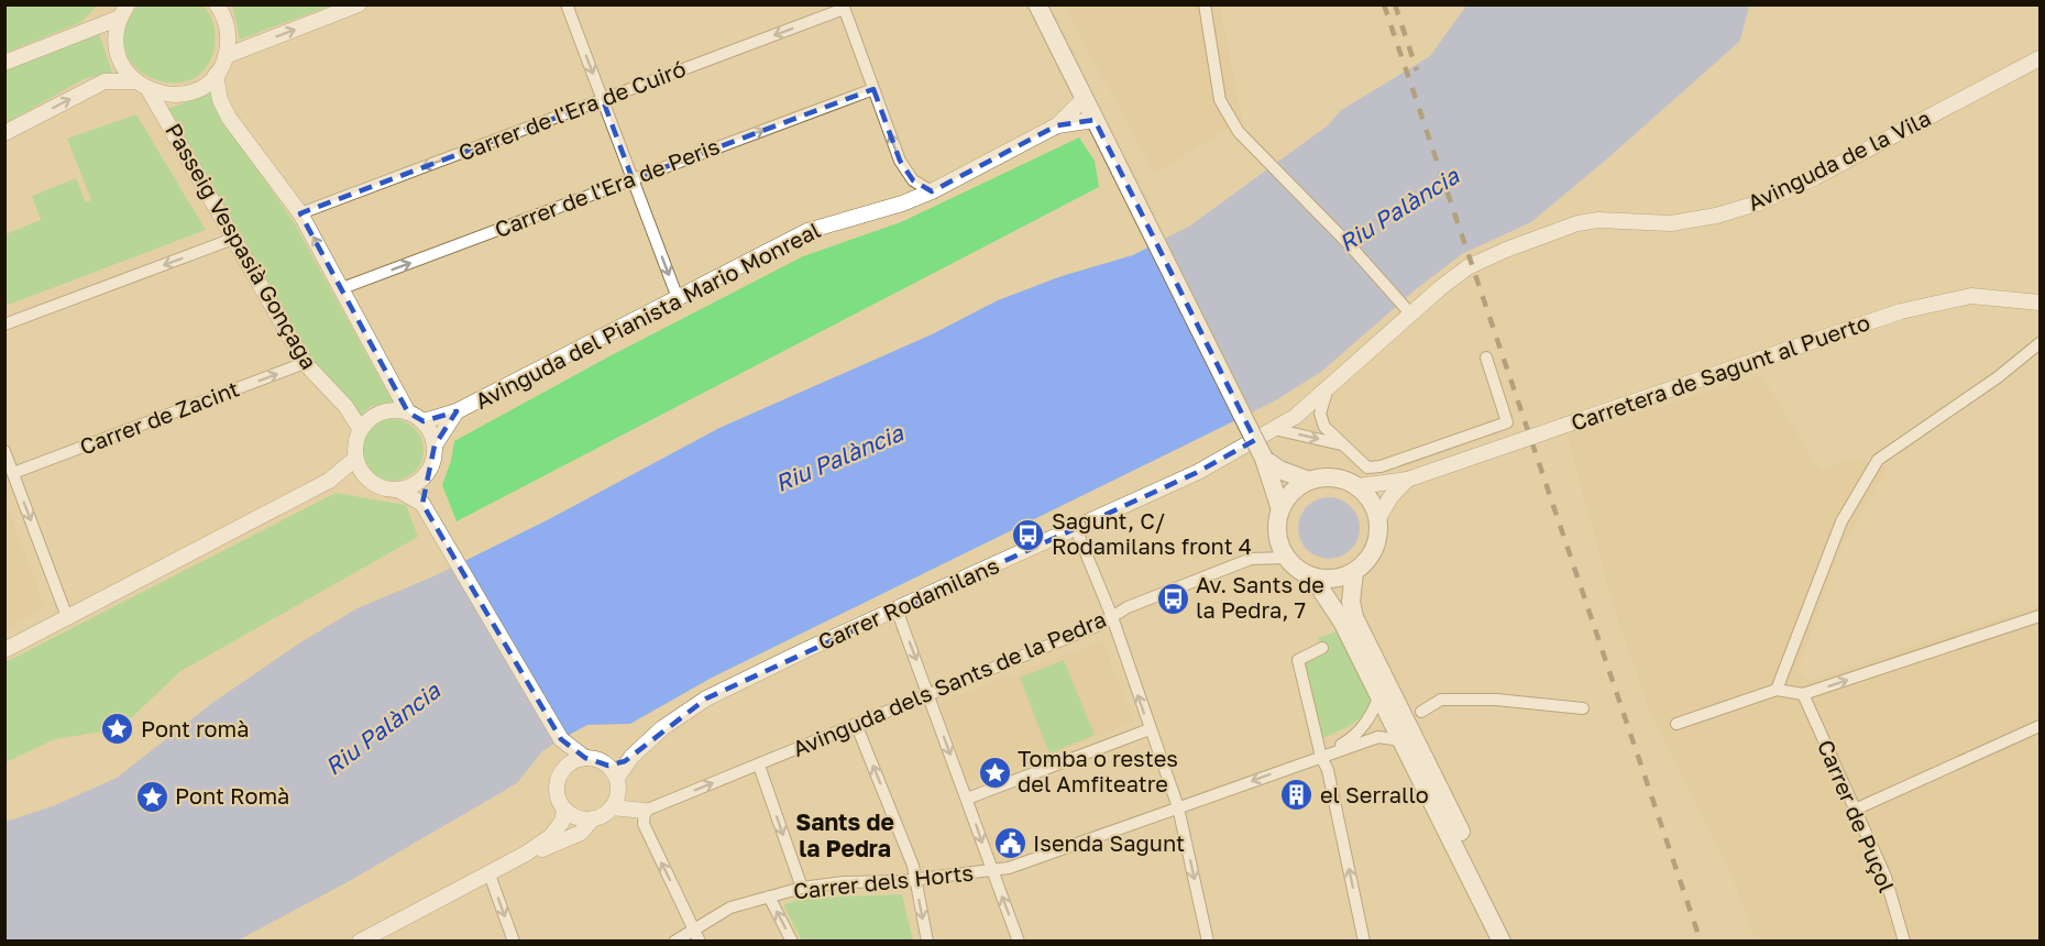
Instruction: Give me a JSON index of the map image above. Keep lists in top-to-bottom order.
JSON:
{
  "streets": {
    "street": [
      "Carrer de l'Era de Cuiró",
      "Avinguda de la Vila",
      "Carrer de l'Era de Peris",
      "Passeig Vespasià Gonçaga",
      "Avinguda del Pianista Mario Monreal",
      "Carretera de Sagunt al Puerto",
      "Carrer de Zacint",
      "Carrer Rodamilans",
      "Avinguda dels Sants de la Pedra",
      "Carrer de Puçol",
      "Carrer dels Horts"
    ]
  },
  "crossings": [
    ["Avinguda de la Vila", "Carrer Rodamilans"],
    ["Passeig Vespasià Gonçaga", "Avinguda del Pianista Mario Monreal"],
    ["Passeig Vespasià Gonçaga", "Carrer de Zacint"],
    ["Carretera de Sagunt al Puerto", "Avinguda dels Sants de la Pedra"],
    ["Carrer Rodamilans", "Avinguda dels Sants de la Pedra"]
  ],
  "one_way": ["Carrer de l'Era de Cuiró", "Carrer de l'Era de Peris", "Carrer de Zacint"],
  "districts": ["Sants de la Pedra"],
  "water": ["Riu Palància"],
  "places": {
    "bus stop": ["Sagunt, C/ Rodamilans front 4", "Av. Sants de la Pedra, 7"],
    "place": ["Pont romà", "Tomba o restes del Amfiteatre", "Pont Romà"],
    "building": ["el Serrallo"],
    "public building": ["Isenda Sagunt"]
  }
}
